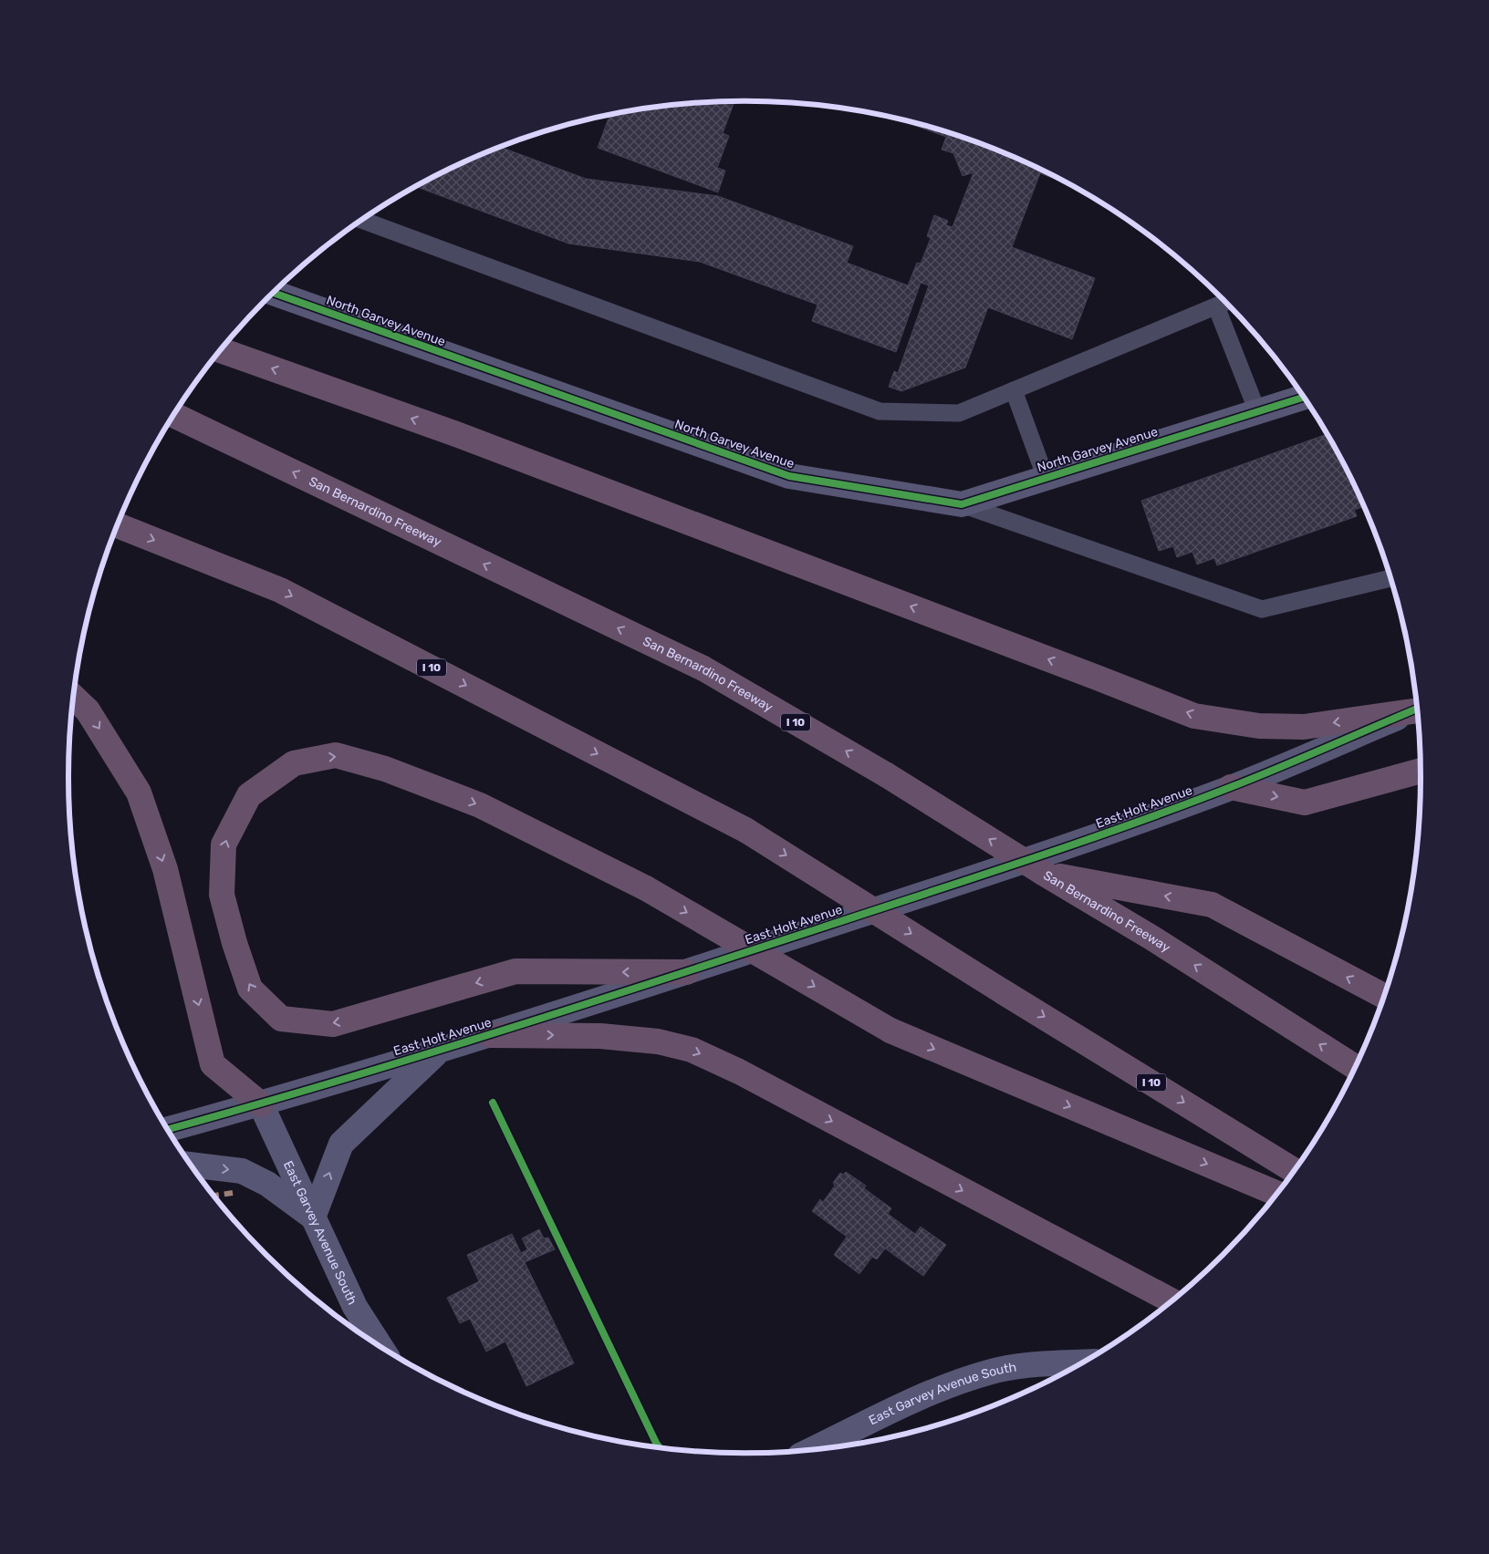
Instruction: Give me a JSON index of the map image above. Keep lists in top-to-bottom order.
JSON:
{
  "streets": {
    "highway": ["San Bernardino Freeway", "I 10"],
    "street": ["North Garvey Avenue", "East Holt Avenue", "East Garvey Avenue South"]
  },
  "crossings": [
    ["East Holt Avenue", "East Garvey Avenue South"]
  ]
}
